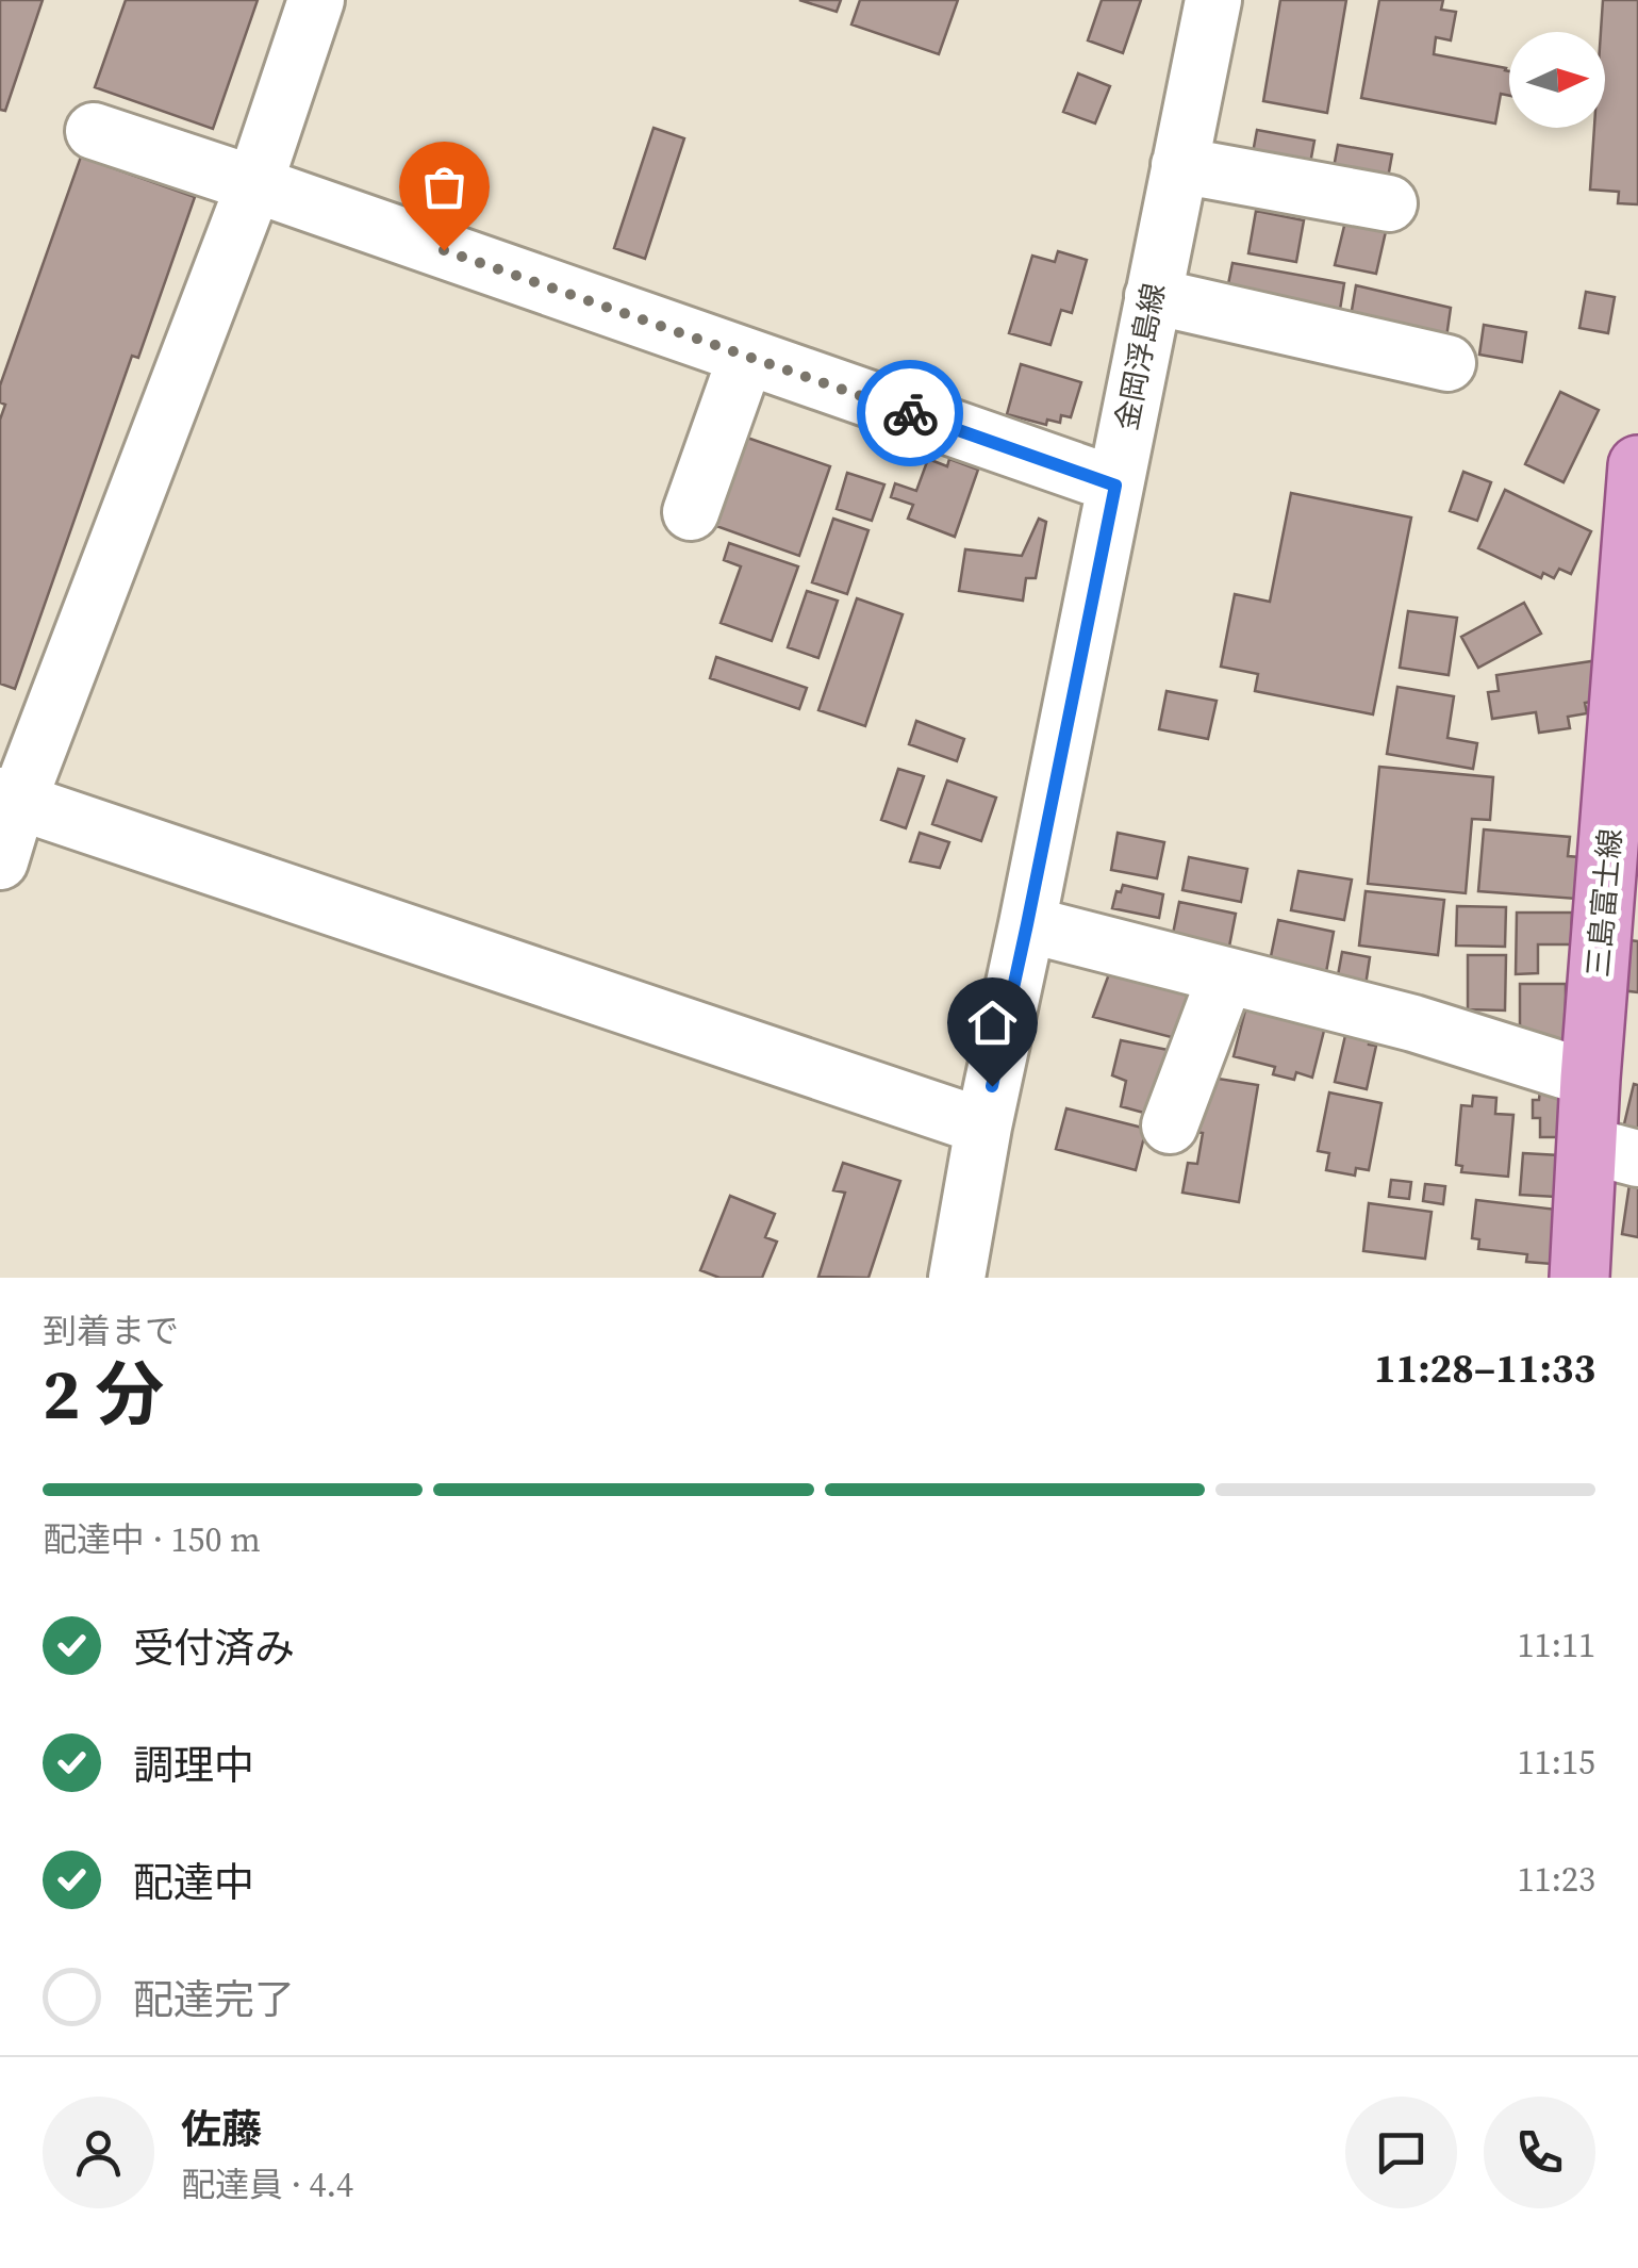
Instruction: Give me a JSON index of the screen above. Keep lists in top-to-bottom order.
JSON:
{
  "streets": {
    "main road": ["三島富士線"],
    "street": ["金岡浮島線"]
  },
  "north": "right",
  "page": {
    "heading": ["2 分", "到着まで", "11:28–11:33"],
    "panel": ["佐藤", "配達員 · 4.4"],
    "bar": "配達中 · 150 m",
    "list": [
      ["受付済み", "11:11"],
      ["調理中", "11:15"],
      ["配達中", "11:23"],
      "配達完了"
    ]
  }
}
